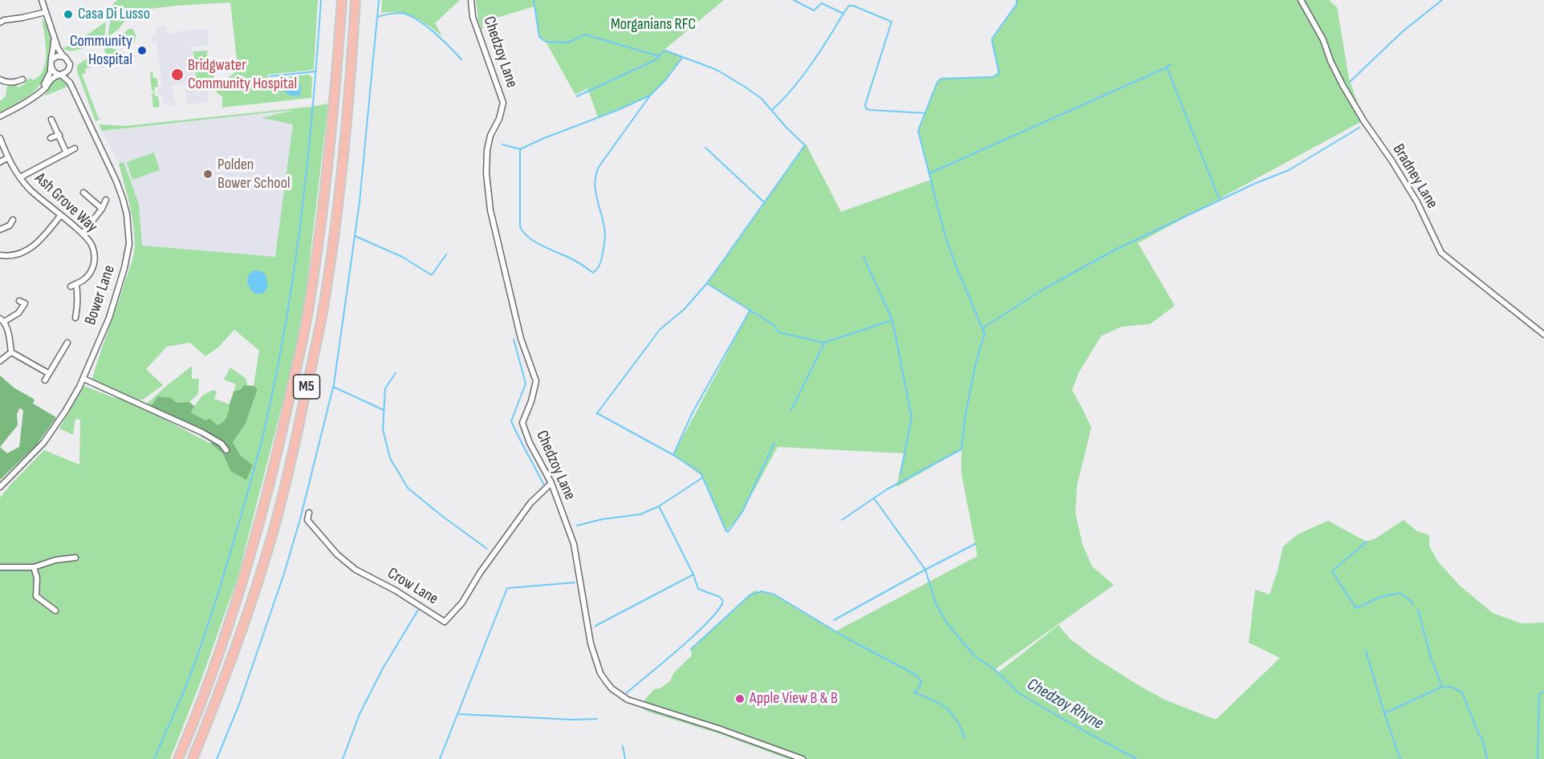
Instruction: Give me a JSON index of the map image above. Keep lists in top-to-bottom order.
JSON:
{
  "streets": {
    "highway": ["M5"],
    "street": [
      "Chedzoy Lane",
      "Bradney Lane",
      "Ash Grove Way",
      "Bower Lane",
      "Crow Lane"
    ]
  },
  "crossings": [
    ["Chedzoy Lane", "Crow Lane"]
  ],
  "water": ["Chedzoy Rhyne"],
  "parks": ["Morganians RFC"],
  "places": [
    "Casa Di Lusso",
    "Community Hospital",
    "Bridgwater Community Hospital",
    "Polden Bower School",
    "Apple View B & B"
  ]
}
